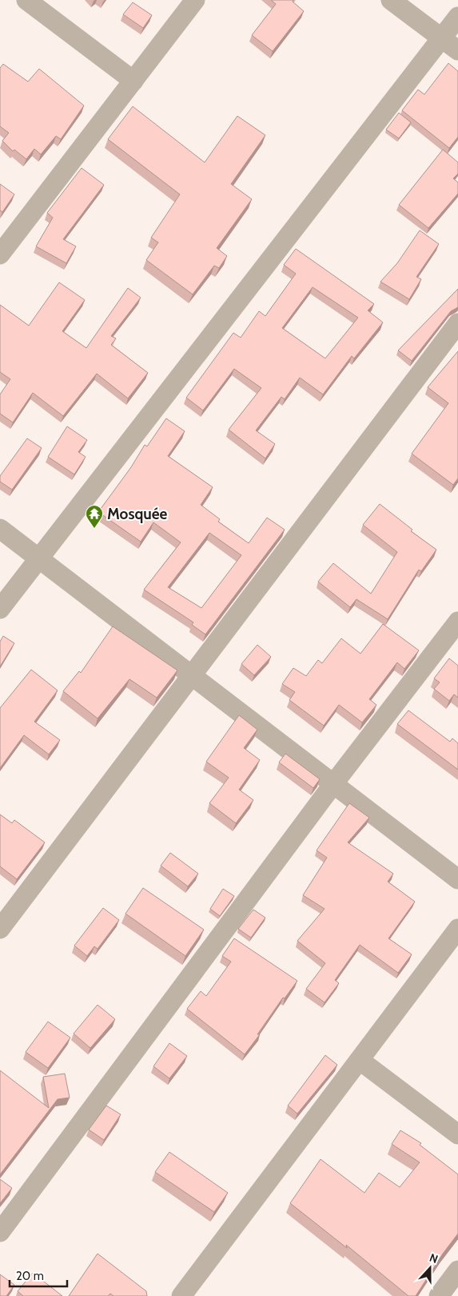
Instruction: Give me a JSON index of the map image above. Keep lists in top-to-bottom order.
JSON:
{
  "places": {
    "temple": ["Mosquée"]
  },
  "scale_bar": "20 m",
  "north": "top"
}
